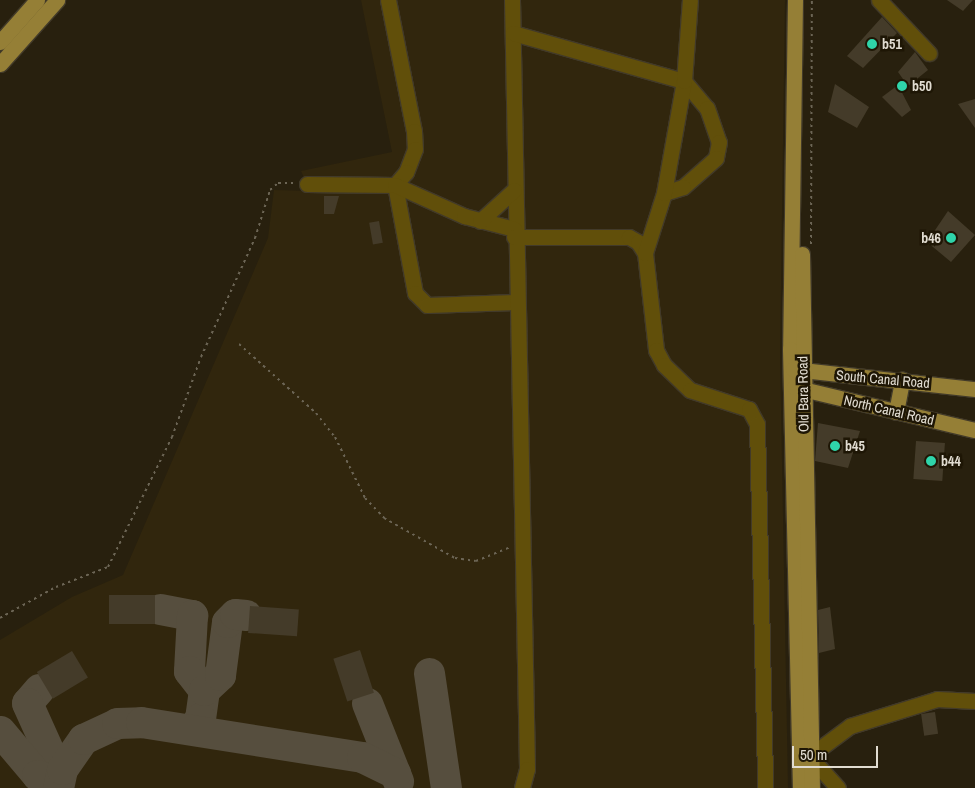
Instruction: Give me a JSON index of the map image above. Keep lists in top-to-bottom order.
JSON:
{
  "streets": {
    "main road": ["South Canal Road", "Old Bara Road", "North Canal Road"]
  },
  "crossings": [
    ["South Canal Road", "Old Bara Road"],
    ["Old Bara Road", "North Canal Road"]
  ],
  "places": [
    "b51",
    "b50",
    "b46",
    "b45",
    "b44"
  ],
  "scale_bar": "50 m"
}
